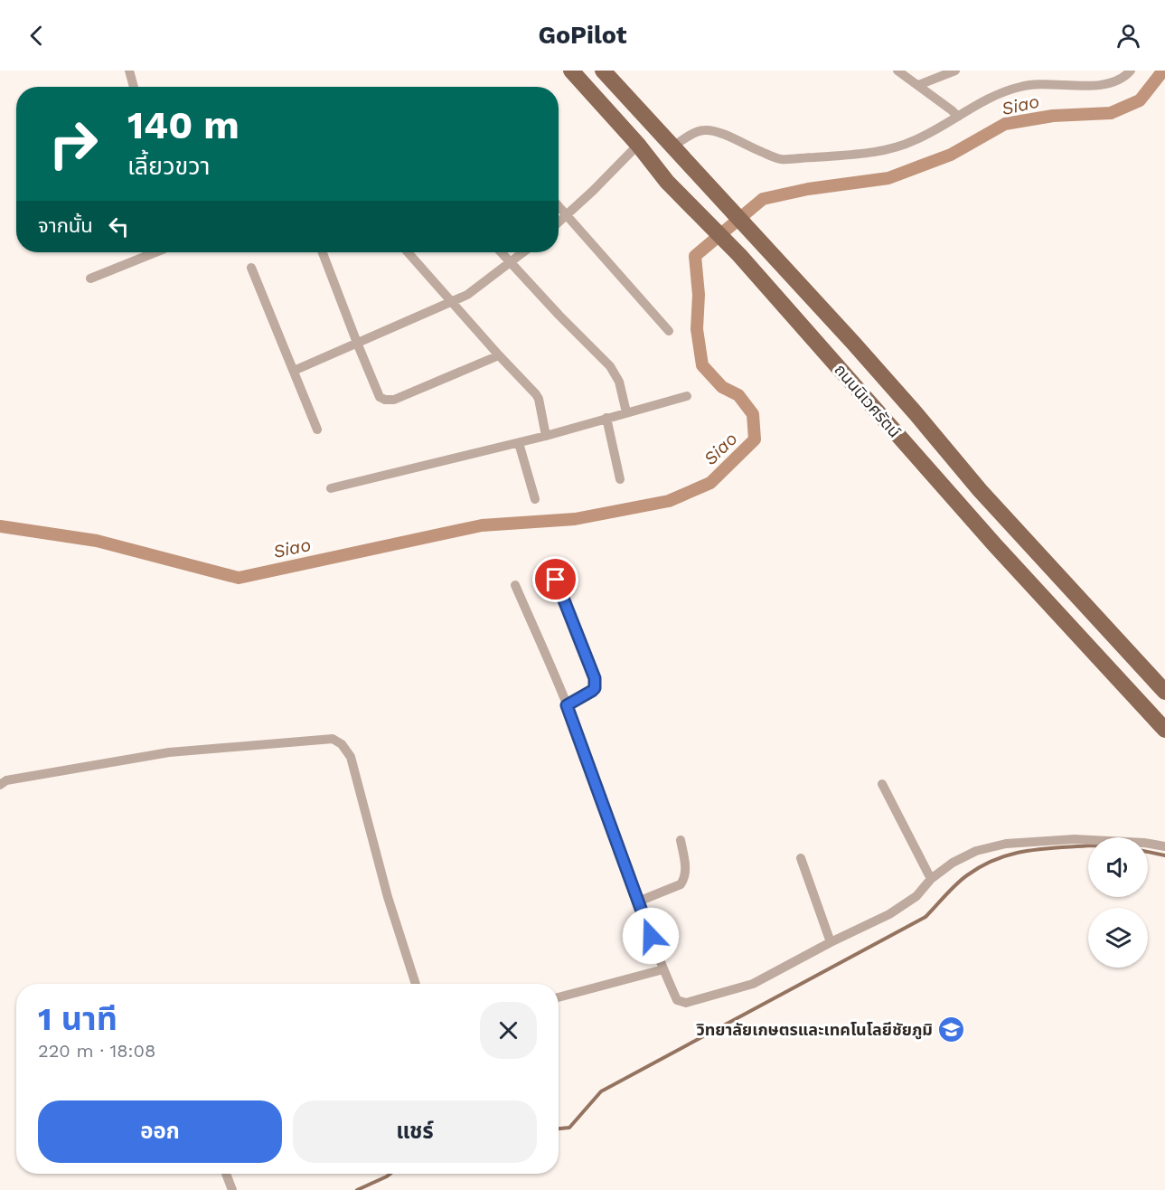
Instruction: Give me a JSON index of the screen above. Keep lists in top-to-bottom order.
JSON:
{
  "streets": {
    "main road": ["ถนนนิเวศรัตน์"]
  },
  "water": ["Siao"],
  "places": {
    "school or university": ["วิทยาลัยเกษตรและเทคโนโลยีชัยภูมิ"]
  },
  "page": {
    "header": "GoPilot",
    "turn": ["140 m", "เลี้ยวขวา"],
    "then": "จากนั้น",
    "heading": ["1 นาที", "220 m · 18:08"],
    "buttons": ["ออก", "แชร์"]
  }
}
